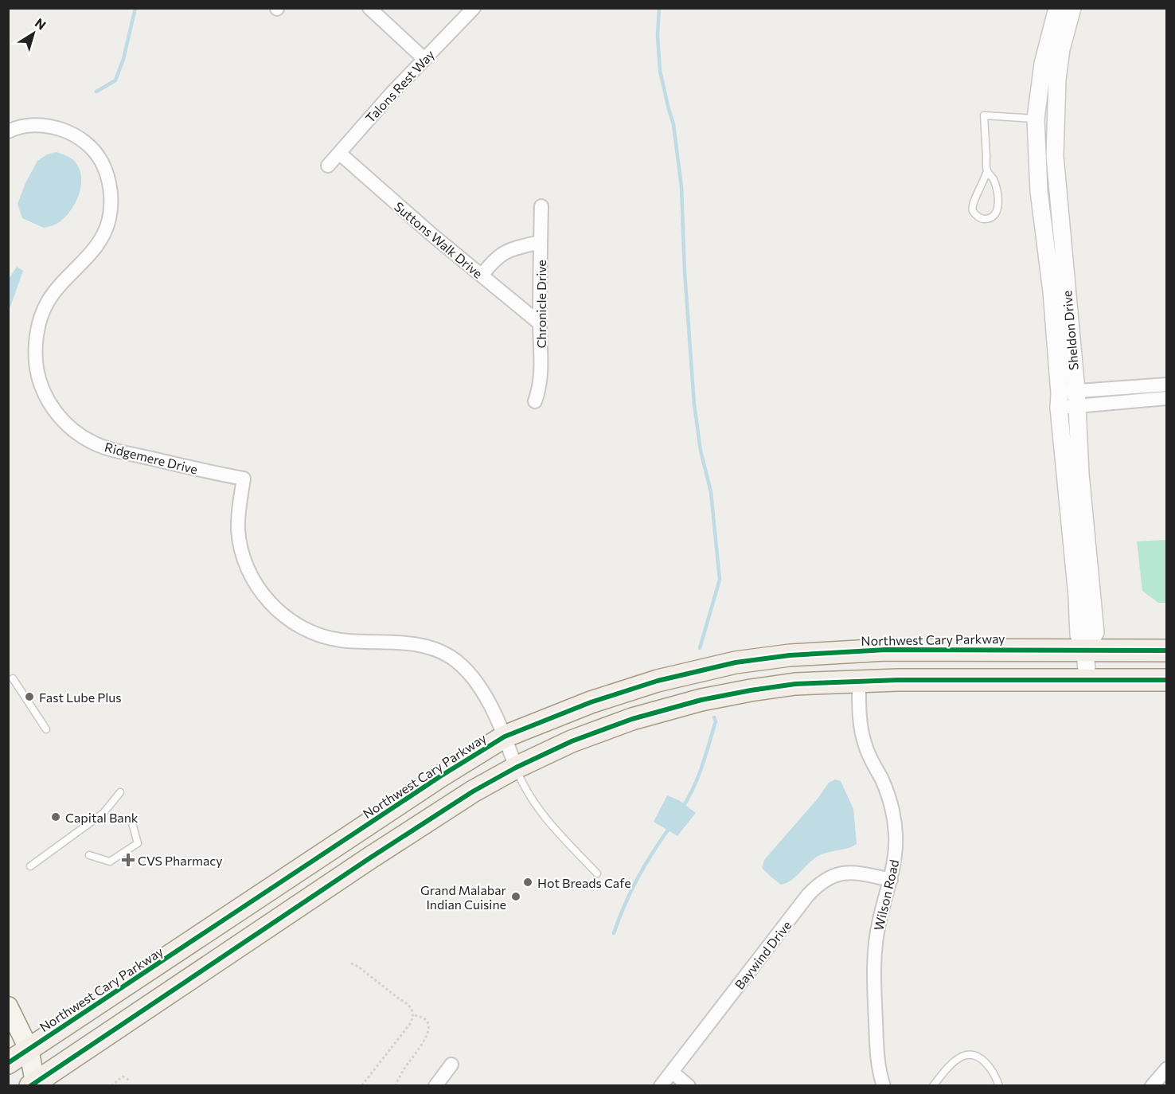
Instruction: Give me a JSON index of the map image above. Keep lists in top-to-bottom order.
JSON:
{
  "streets": {
    "main road": ["Northwest Cary Parkway"],
    "street": [
      "Talons Rest Way",
      "Suttons Walk Drive",
      "Chronicle Drive",
      "Sheldon Drive",
      "Ridgemere Drive",
      "Wilson Road",
      "Baywind Drive"
    ]
  },
  "crossings": [
    ["Talons Rest Way", "Suttons Walk Drive"],
    ["Suttons Walk Drive", "Chronicle Drive"],
    ["Sheldon Drive", "Northwest Cary Parkway"],
    ["Ridgemere Drive", "Northwest Cary Parkway"],
    ["Wilson Road", "Baywind Drive"]
  ],
  "places": {
    "other": [
      "Fast Lube Plus",
      "Capital Bank",
      "Hot Breads Cafe",
      "Grand Malabar Indian Cuisine"
    ],
    "health": ["CVS Pharmacy"]
  },
  "north": "top right"
}
